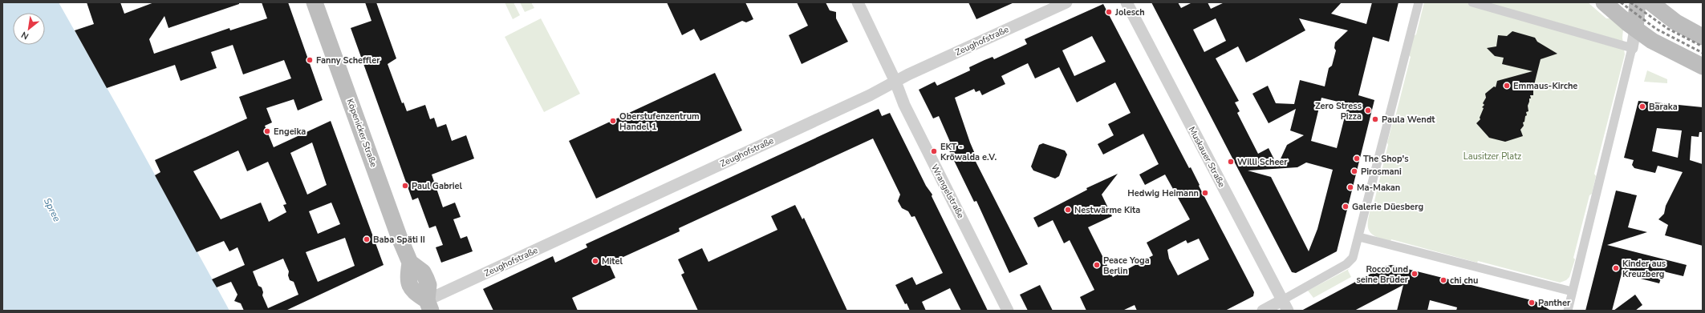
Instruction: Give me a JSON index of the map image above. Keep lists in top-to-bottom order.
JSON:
{
  "streets": {
    "main road": ["Köpenicker Straße"],
    "street": ["Zeughofstraße", "Muskauer Straße", "Wrangelstraße"]
  },
  "crossings": [
    ["Zeughofstraße", "Köpenicker Straße"],
    ["Zeughofstraße", "Wrangelstraße"]
  ],
  "water": ["Spree"],
  "parks": ["Lausitzer Platz"],
  "places": [
    "Jolesch",
    "Fanny Scheffler",
    "Emmaus-Kirche",
    "Baraka",
    "Zero Stress Pizza",
    "Paula Wendt",
    "Oberstufenzentrum Handel 1",
    "Engeika",
    "EKT - Kröwalda e.V.",
    "The Shop's",
    "Willi Scheer",
    "Pirosmani",
    "Paul Gabriel",
    "Ma-Makan",
    "Hedwig Heimann",
    "Galerie Düesberg",
    "Nestwärme Kita",
    "Baba Späti II",
    "Mitel",
    "Peace Yoga Berlin",
    "Kinder aus Kreuzberg",
    "Rocco und seine Brüder",
    "chi chu",
    "Panther"
  ],
  "north": "bottom left"
}
